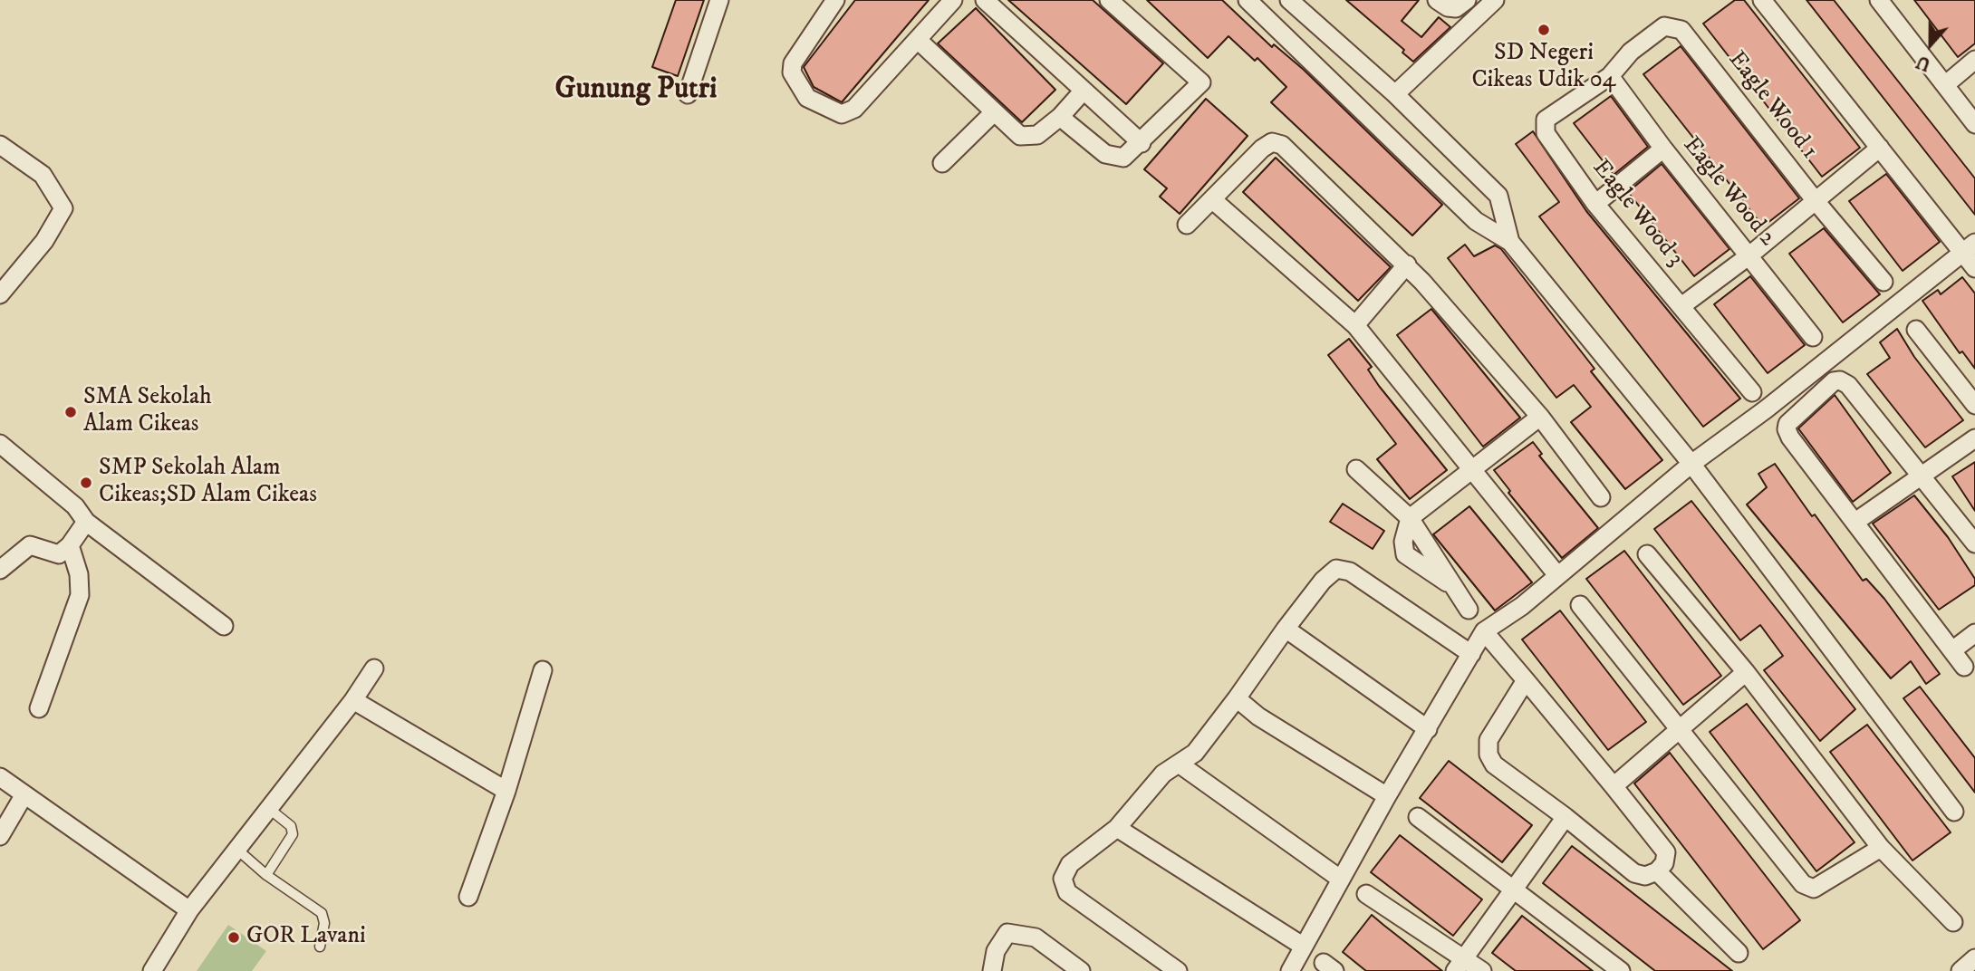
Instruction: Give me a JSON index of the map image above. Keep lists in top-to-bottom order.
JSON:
{
  "streets": {
    "street": ["Eagle Wood 1", "Eagle Wood 2", "Eagle Wood 3"]
  },
  "crossings": [
    ["Eagle Wood 1", "Eagle Wood 2"],
    ["Eagle Wood 1", "Eagle Wood 3"],
    ["Eagle Wood 2", "Eagle Wood 3"]
  ],
  "districts": ["Gunung Putri"],
  "places": [
    "SD Negeri Cikeas Udik 04",
    "SMA Sekolah Alam Cikeas",
    "SMP Sekolah Alam Cikeas;SD Alam Cikeas",
    "GOR Lavani"
  ],
  "north": "bottom"
}
